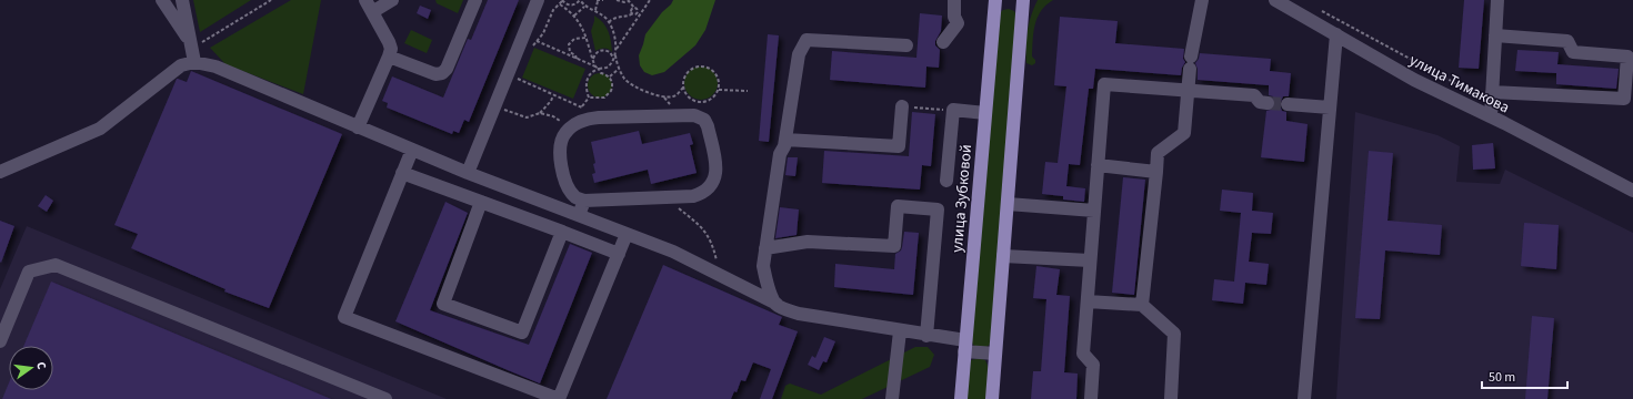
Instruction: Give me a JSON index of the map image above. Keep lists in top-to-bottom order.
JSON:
{
  "streets": {
    "main road": ["улица Зубковой"],
    "street": ["улица Тимакова"]
  },
  "scale_bar": "50 m",
  "north": "right"
}
